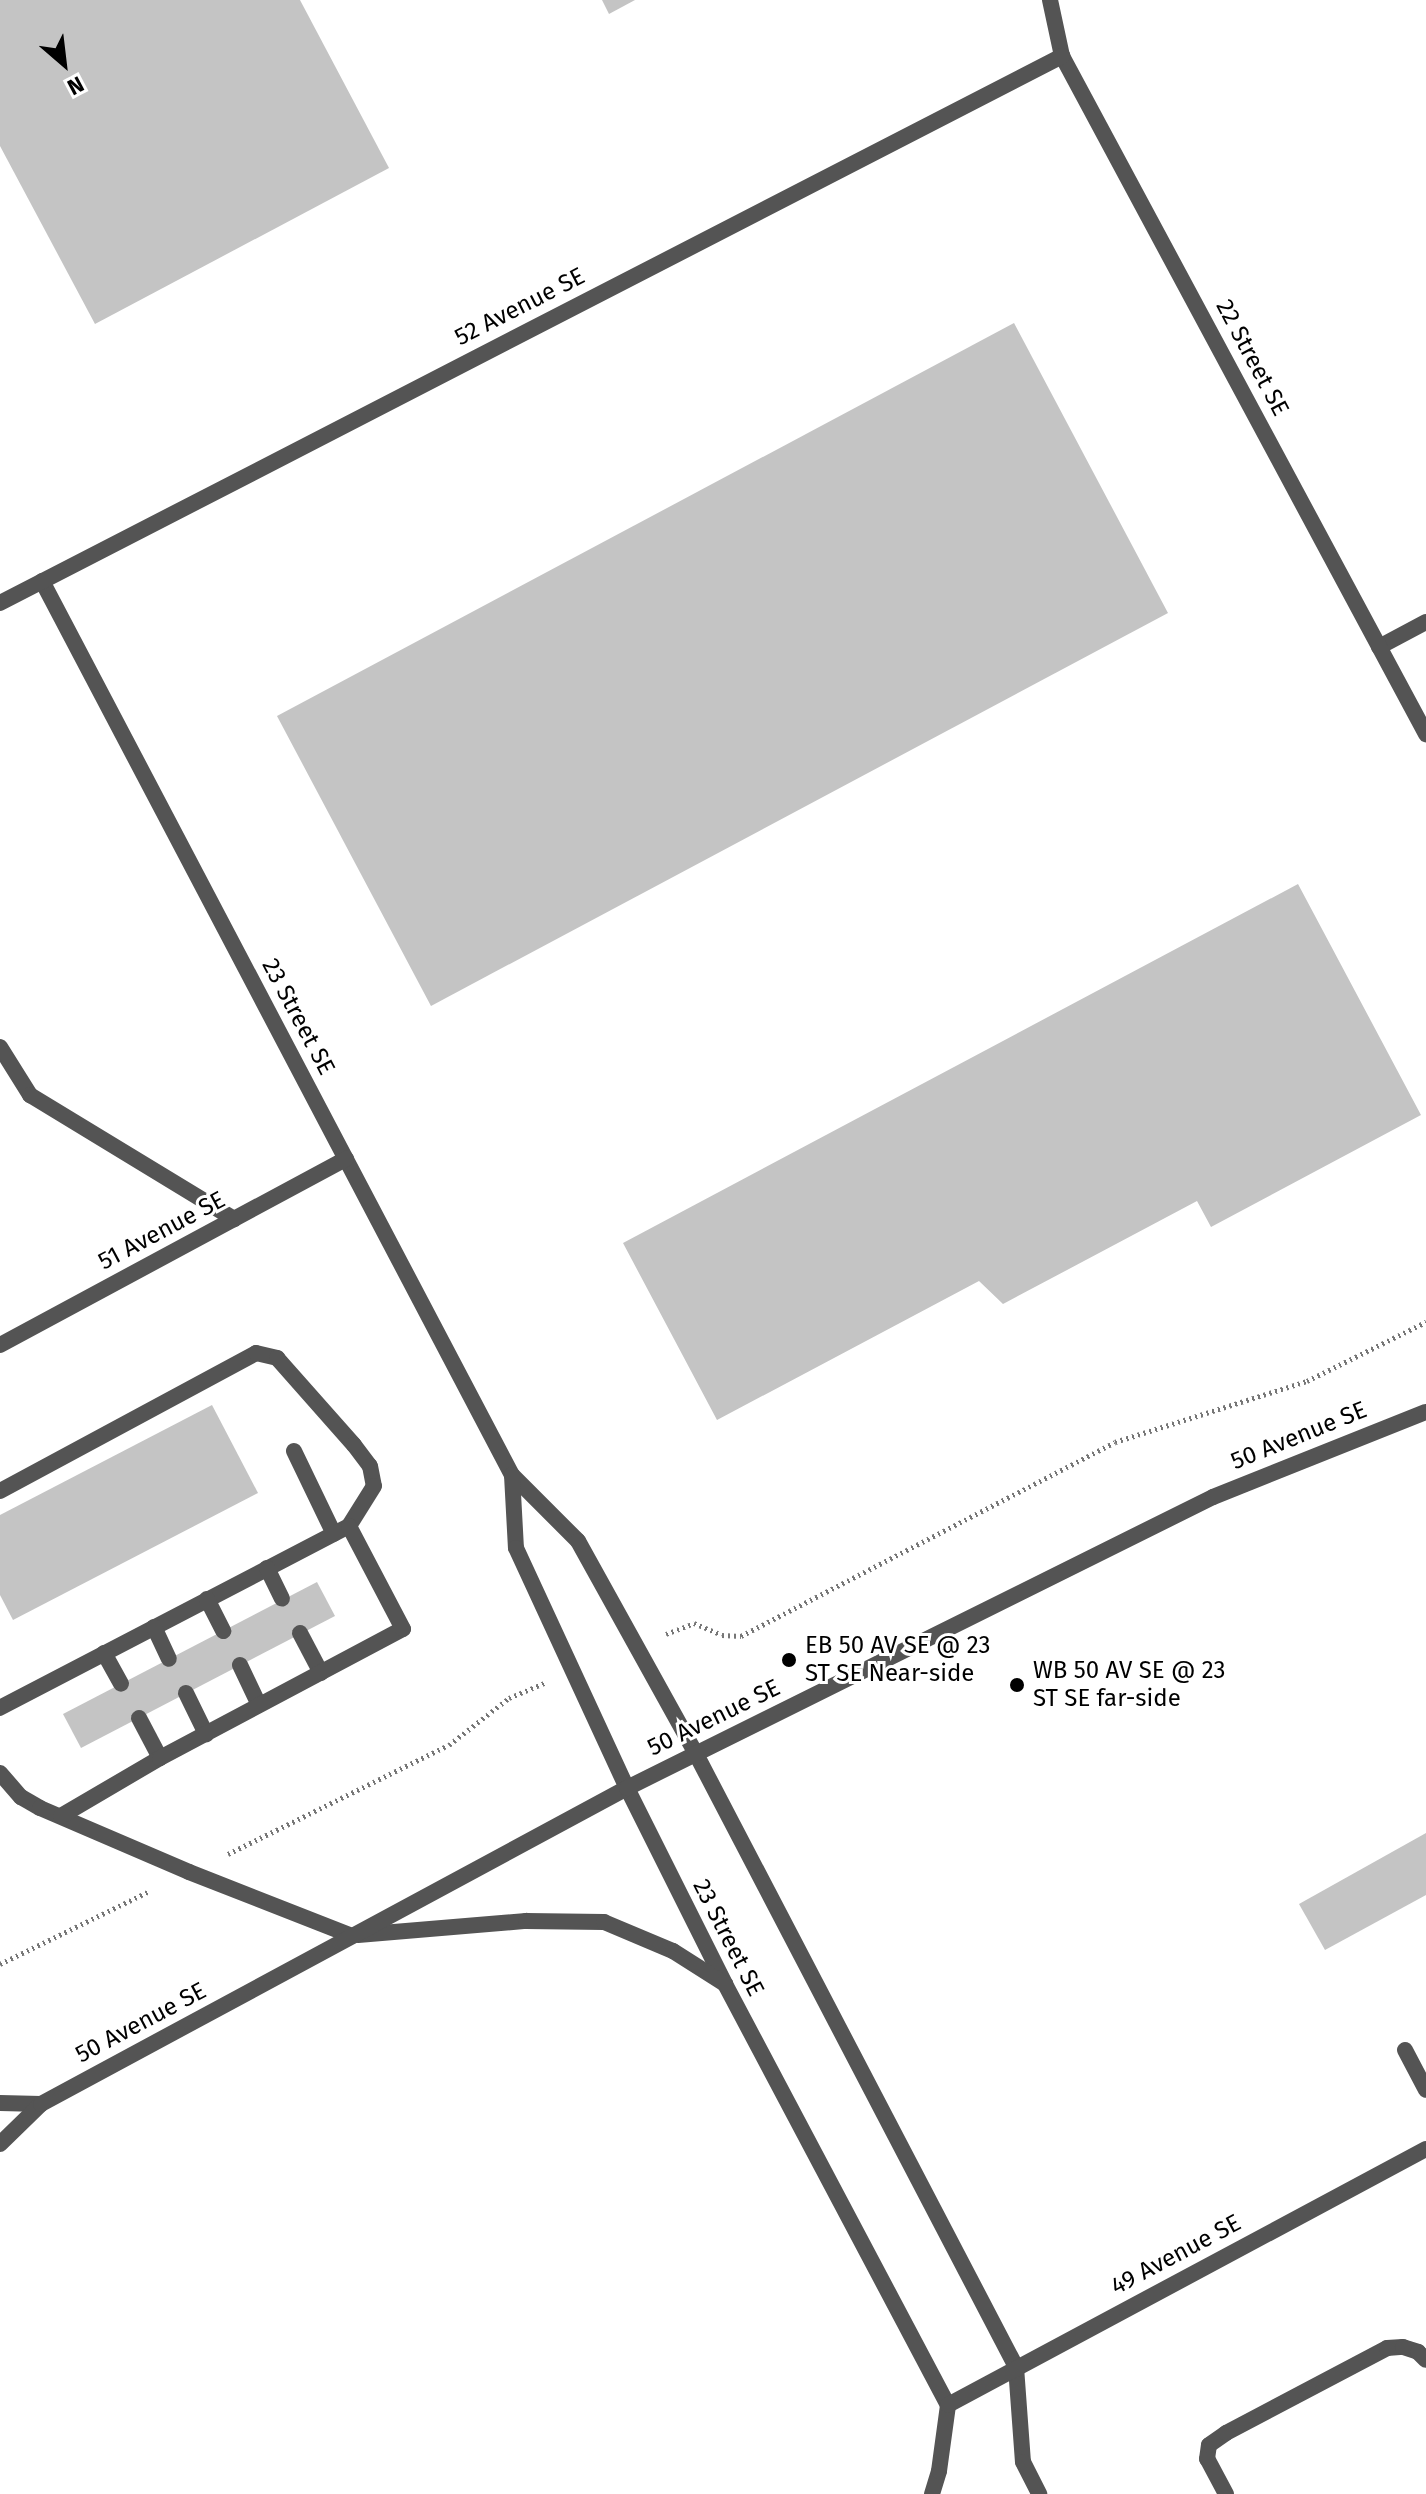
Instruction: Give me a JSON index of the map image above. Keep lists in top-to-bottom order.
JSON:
{
  "streets": {
    "street": [
      "52 Avenue SE",
      "22 Street SE",
      "23 Street SE",
      "51 Avenue SE",
      "50 Avenue SE",
      "49 Avenue SE"
    ]
  },
  "crossings": [
    ["52 Avenue SE", "22 Street SE"],
    ["52 Avenue SE", "23 Street SE"],
    ["23 Street SE", "51 Avenue SE"],
    ["23 Street SE", "50 Avenue SE"],
    ["23 Street SE", "49 Avenue SE"]
  ],
  "places": ["EB 50 AV SE @ 23 ST SE Near-side", "WB 50 AV SE @ 23 ST SE far-side"],
  "north": "bottom right"
}
